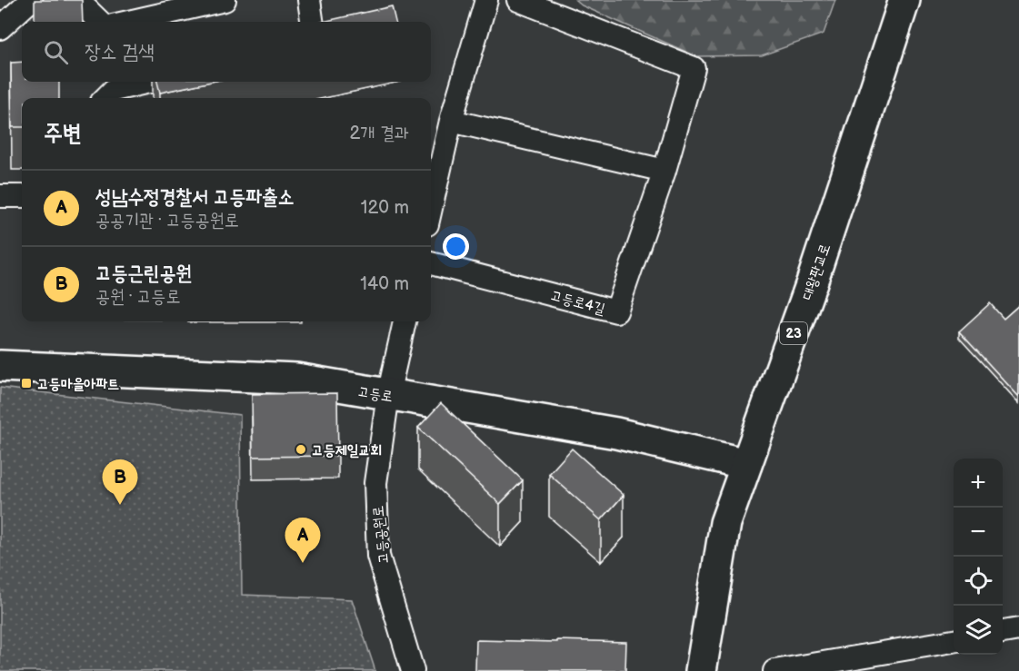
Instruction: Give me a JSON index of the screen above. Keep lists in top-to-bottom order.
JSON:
{
  "streets": {
    "street": [
      "대왕판교로",
      "고등로4길",
      "23",
      "고등로",
      "고등공원로"
    ]
  },
  "crossings": [
    ["대왕판교로", "고등로"],
    ["고등로", "고등공원로"]
  ],
  "places": {
    "transit": ["고등마을아파트"],
    "other": ["고등제일교회"]
  },
  "page": {
    "search": "장소 검색",
    "heading": ["주변", "2개 결과"],
    "list": [
      {
        "mark": "A",
        "name": "성남수정경찰서 고등파출소",
        "note": "공공기관 · 고등공원로",
        "value": "120 m"
      },
      {
        "mark": "B",
        "name": "고등근린공원",
        "note": "공원 · 고등로",
        "value": "140 m"
      }
    ],
    "map_buttons": ["+", "−"],
    "pins": ["B", "A"]
  }
}
